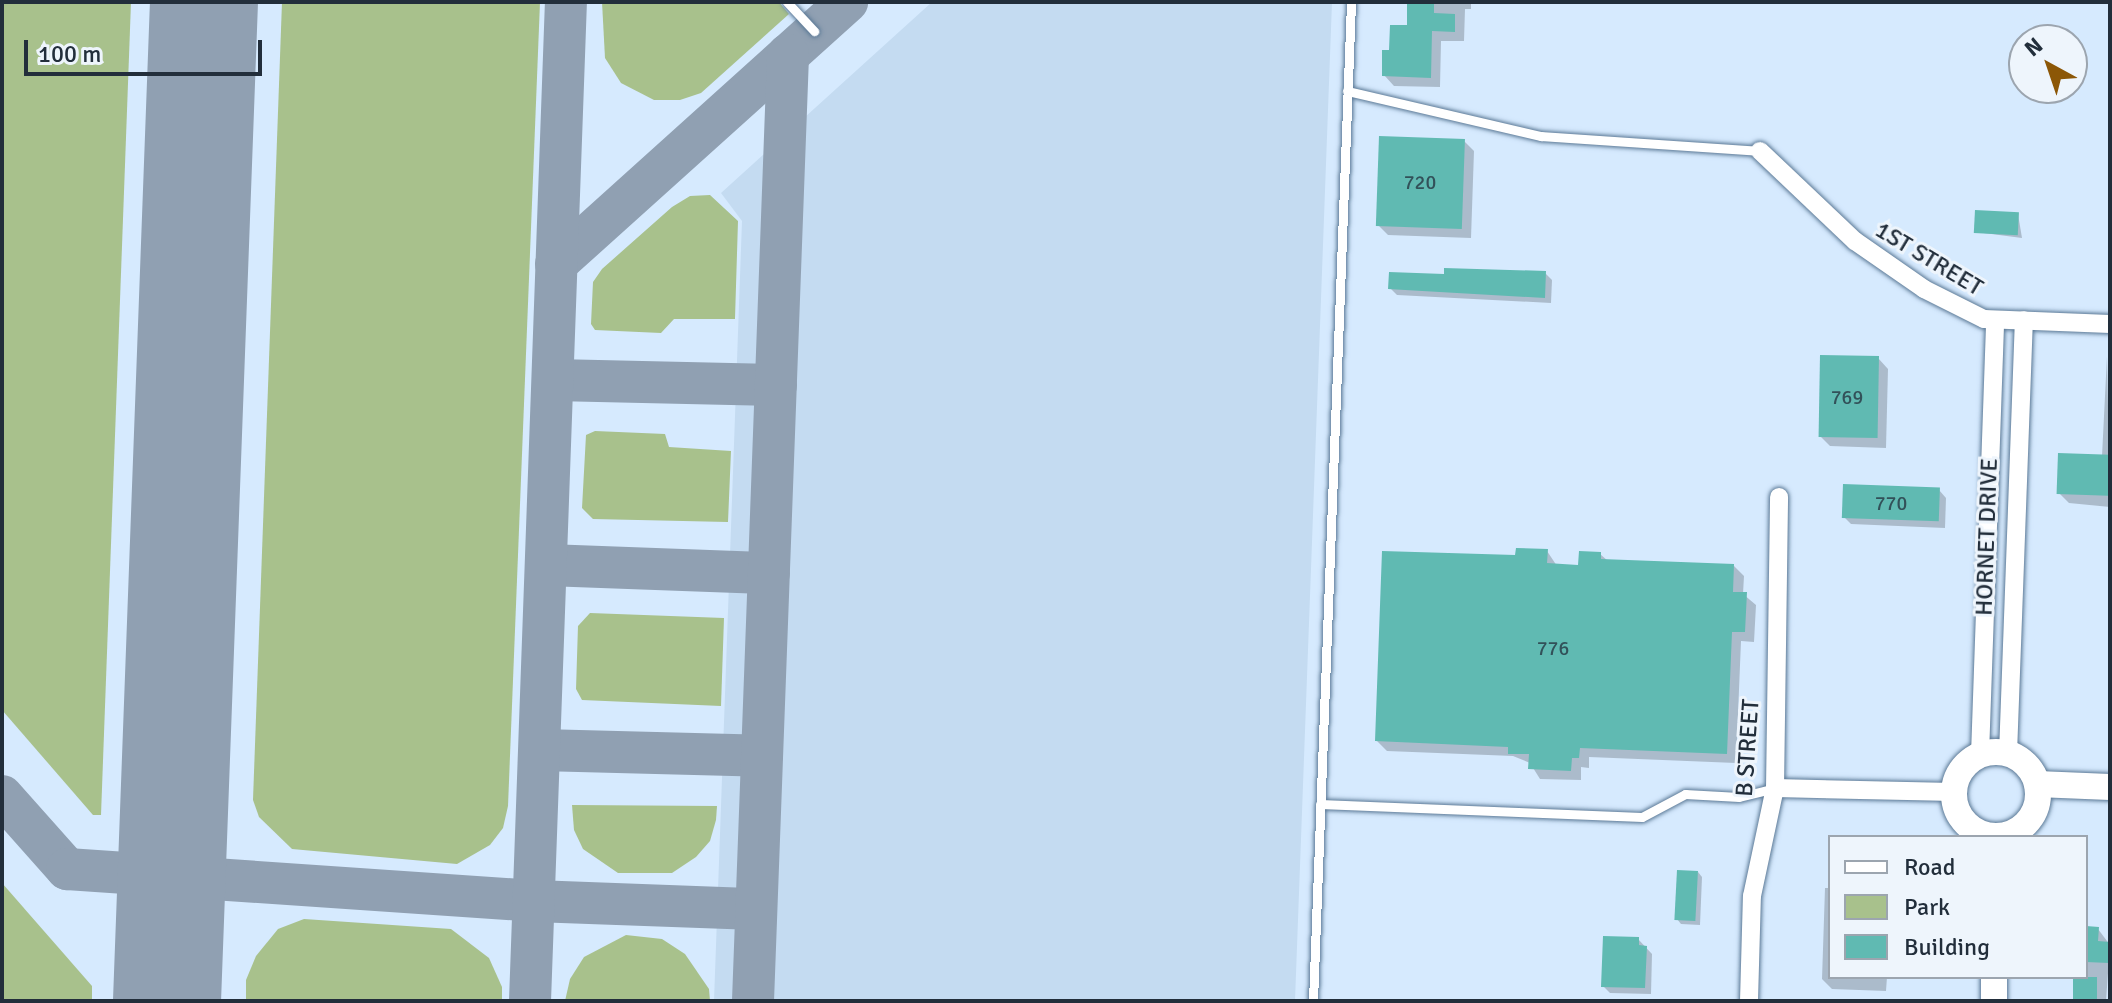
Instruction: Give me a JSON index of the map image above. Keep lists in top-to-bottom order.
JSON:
{
  "streets": {
    "street": ["1ST STREET", "HORNET DRIVE", "B STREET"]
  },
  "crossings": [
    ["1ST STREET", "HORNET DRIVE"]
  ],
  "house_numbers": [
    "720",
    "769",
    "770",
    "776"
  ],
  "legend": ["Road", "Park", "Building"],
  "scale_bar": "100 m",
  "north": "top left"
}
